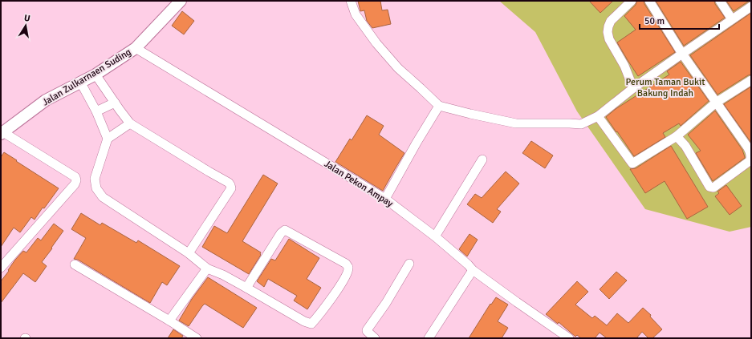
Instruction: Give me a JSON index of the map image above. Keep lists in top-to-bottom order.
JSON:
{
  "streets": {
    "street": ["Jalan Zulkarnaen Suding", "Jalan Pekon Ampay"]
  },
  "crossings": [
    ["Jalan Zulkarnaen Suding", "Jalan Pekon Ampay"]
  ],
  "parks": ["Perum Taman Bukit Bakung Indah"],
  "scale_bar": "50 m",
  "north": "top"
}
